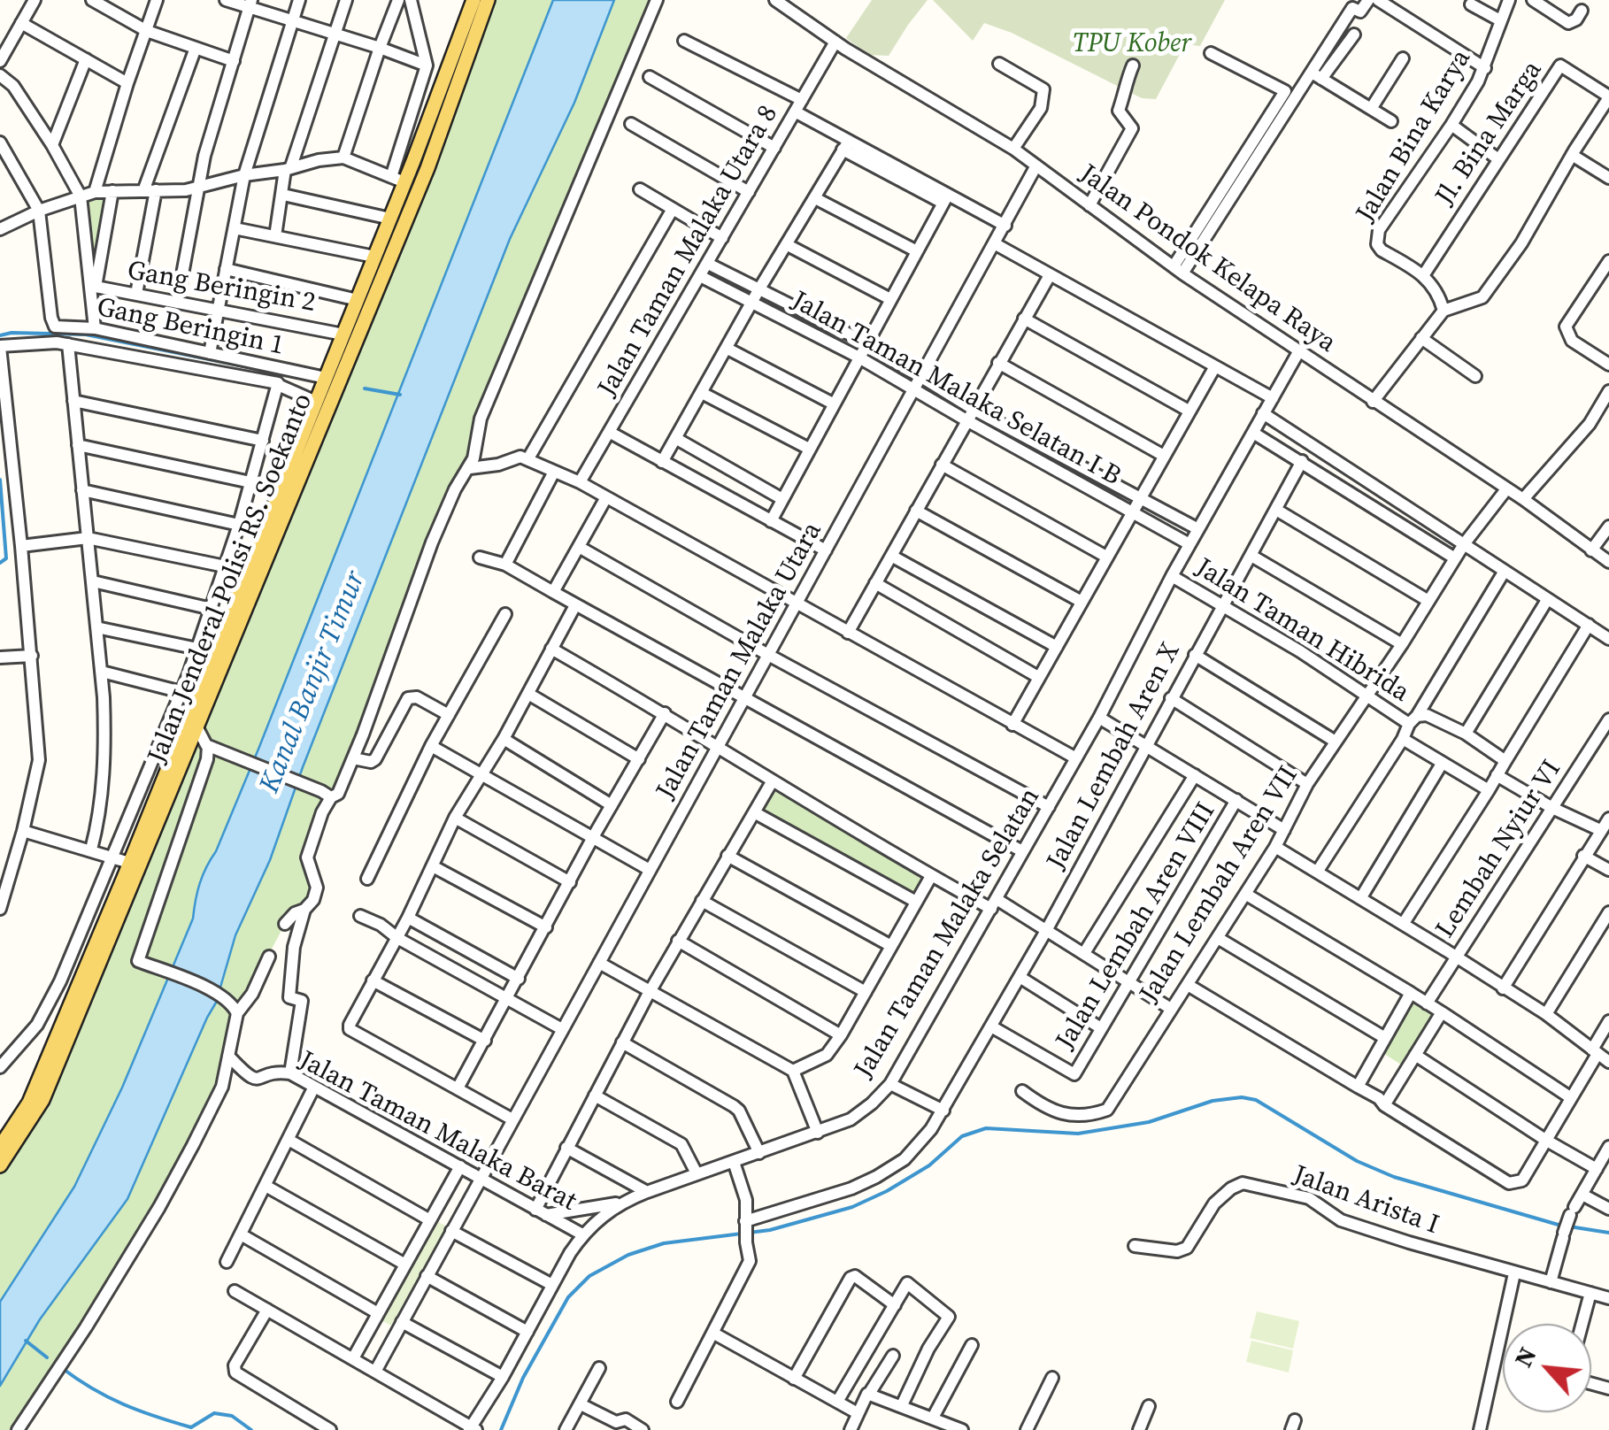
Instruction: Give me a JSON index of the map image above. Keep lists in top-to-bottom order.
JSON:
{
  "streets": {
    "main road": ["Jalan Jenderal Polisi RS. Soekanto"],
    "street": [
      "Jl. Bina Marga",
      "Jalan Bina Karya",
      "Jalan Taman Malaka Utara 8",
      "Jalan Pondok Kelapa Raya",
      "Gang Beringin 2",
      "Gang Beringin 1",
      "Jalan Taman Malaka Selatan I B",
      "Jalan Taman Hibrida",
      "Jalan Taman Malaka Utara",
      "Jalan Lembah Aren X",
      "Lembah Nyiur VI",
      "Jalan Lembah Aren VII",
      "Jalan Lembah Aren VIII",
      "Jalan Taman Malaka Selatan",
      "Jalan Taman Malaka Barat",
      "Jalan Arista I"
    ]
  },
  "crossings": [
    ["Jl. Bina Marga", "Jalan Bina Karya"],
    ["Jalan Taman Malaka Utara 8", "Jalan Pondok Kelapa Raya"],
    ["Jalan Taman Malaka Utara 8", "Jalan Taman Malaka Selatan I B"],
    ["Jalan Pondok Kelapa Raya", "Jalan Taman Malaka Utara"],
    ["Jalan Pondok Kelapa Raya", "Jalan Lembah Aren VII"],
    ["Jalan Pondok Kelapa Raya", "Jalan Taman Malaka Selatan"],
    ["Gang Beringin 2", "Jalan Jenderal Polisi RS. Soekanto"],
    ["Gang Beringin 1", "Jalan Jenderal Polisi RS. Soekanto"],
    ["Jalan Taman Malaka Selatan I B", "Jalan Taman Malaka Utara"],
    ["Jalan Taman Malaka Selatan I B", "Jalan Taman Malaka Selatan"],
    ["Jalan Taman Hibrida", "Jalan Lembah Aren X"],
    ["Jalan Taman Hibrida", "Jalan Lembah Aren VII"],
    ["Jalan Taman Hibrida", "Jalan Taman Malaka Selatan"],
    ["Jalan Taman Malaka Utara", "Jalan Taman Malaka Barat"],
    ["Jalan Lembah Aren X", "Jalan Lembah Aren VIII"],
    ["Jalan Taman Malaka Selatan", "Jalan Taman Malaka Barat"]
  ],
  "water": ["Kanal Banjir Timur"],
  "parks": ["TPU Kober"],
  "north": "top left"
}
